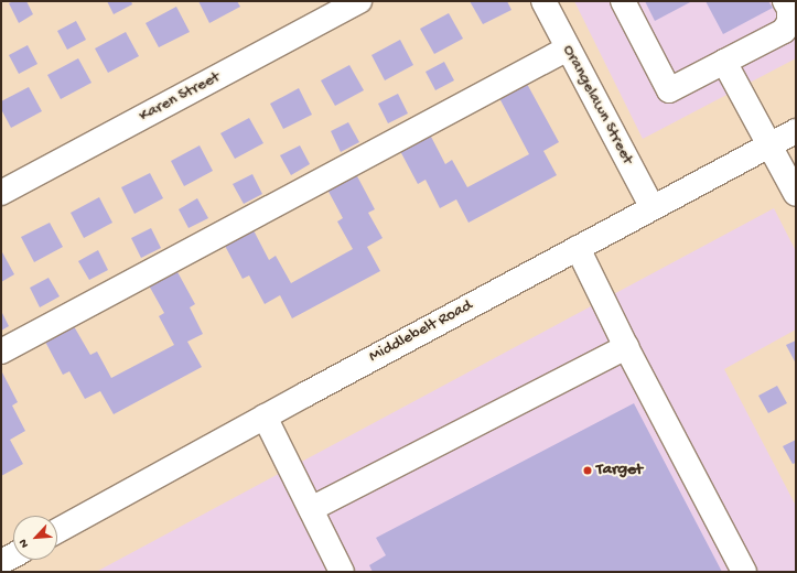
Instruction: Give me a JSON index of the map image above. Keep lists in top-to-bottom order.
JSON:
{
  "streets": {
    "main road": ["Karen Street", "Orangelawn Street", "Middlebelt Road"]
  },
  "crossings": [
    ["Orangelawn Street", "Middlebelt Road"]
  ],
  "places": ["Target"],
  "north": "bottom left"
}
